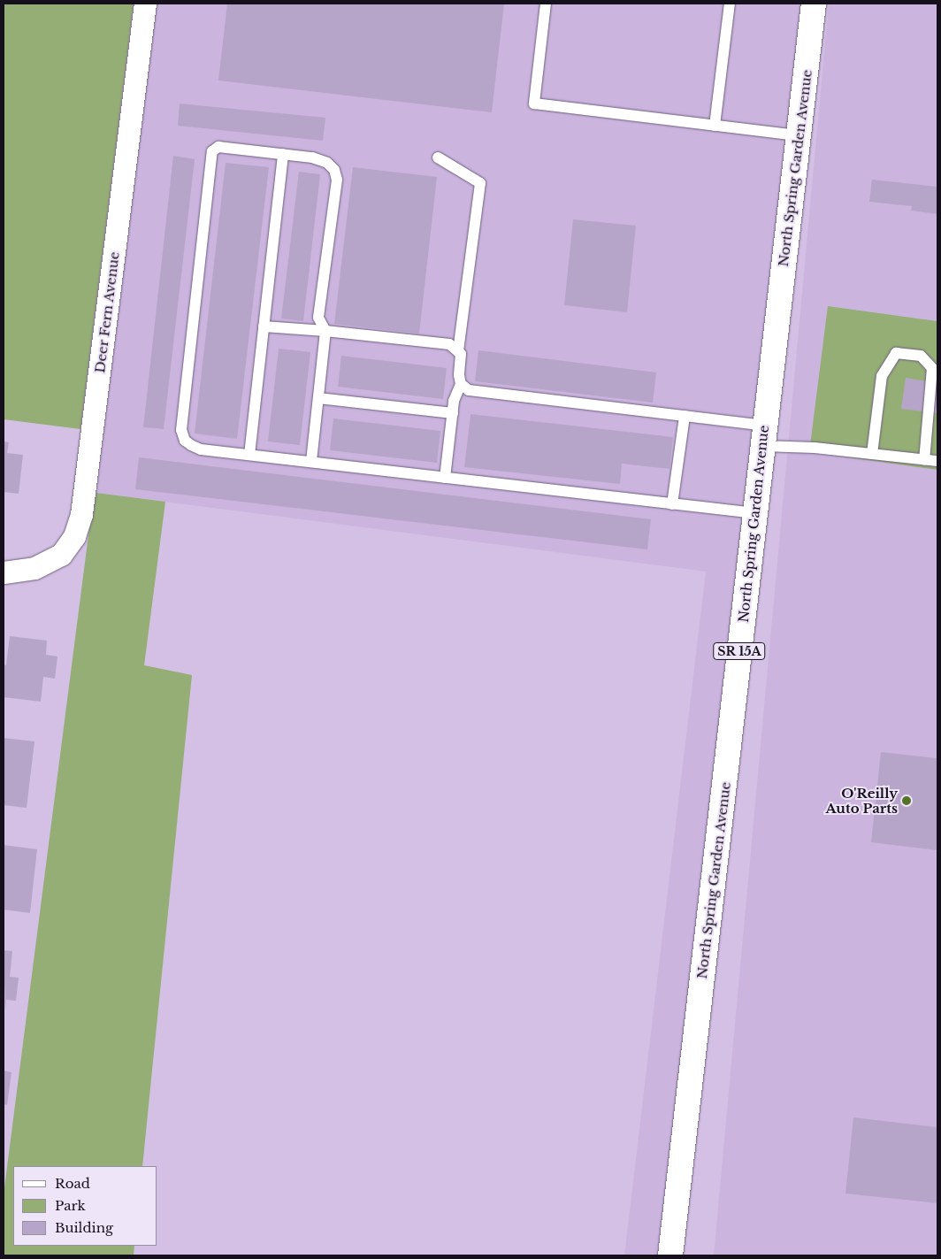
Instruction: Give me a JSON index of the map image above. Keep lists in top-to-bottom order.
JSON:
{
  "streets": {
    "highway": ["North Spring Garden Avenue", "SR 15A"],
    "street": ["Deer Fern Avenue"]
  },
  "places": ["O'Reilly Auto Parts"],
  "legend": ["Road", "Park", "Building"]
}
